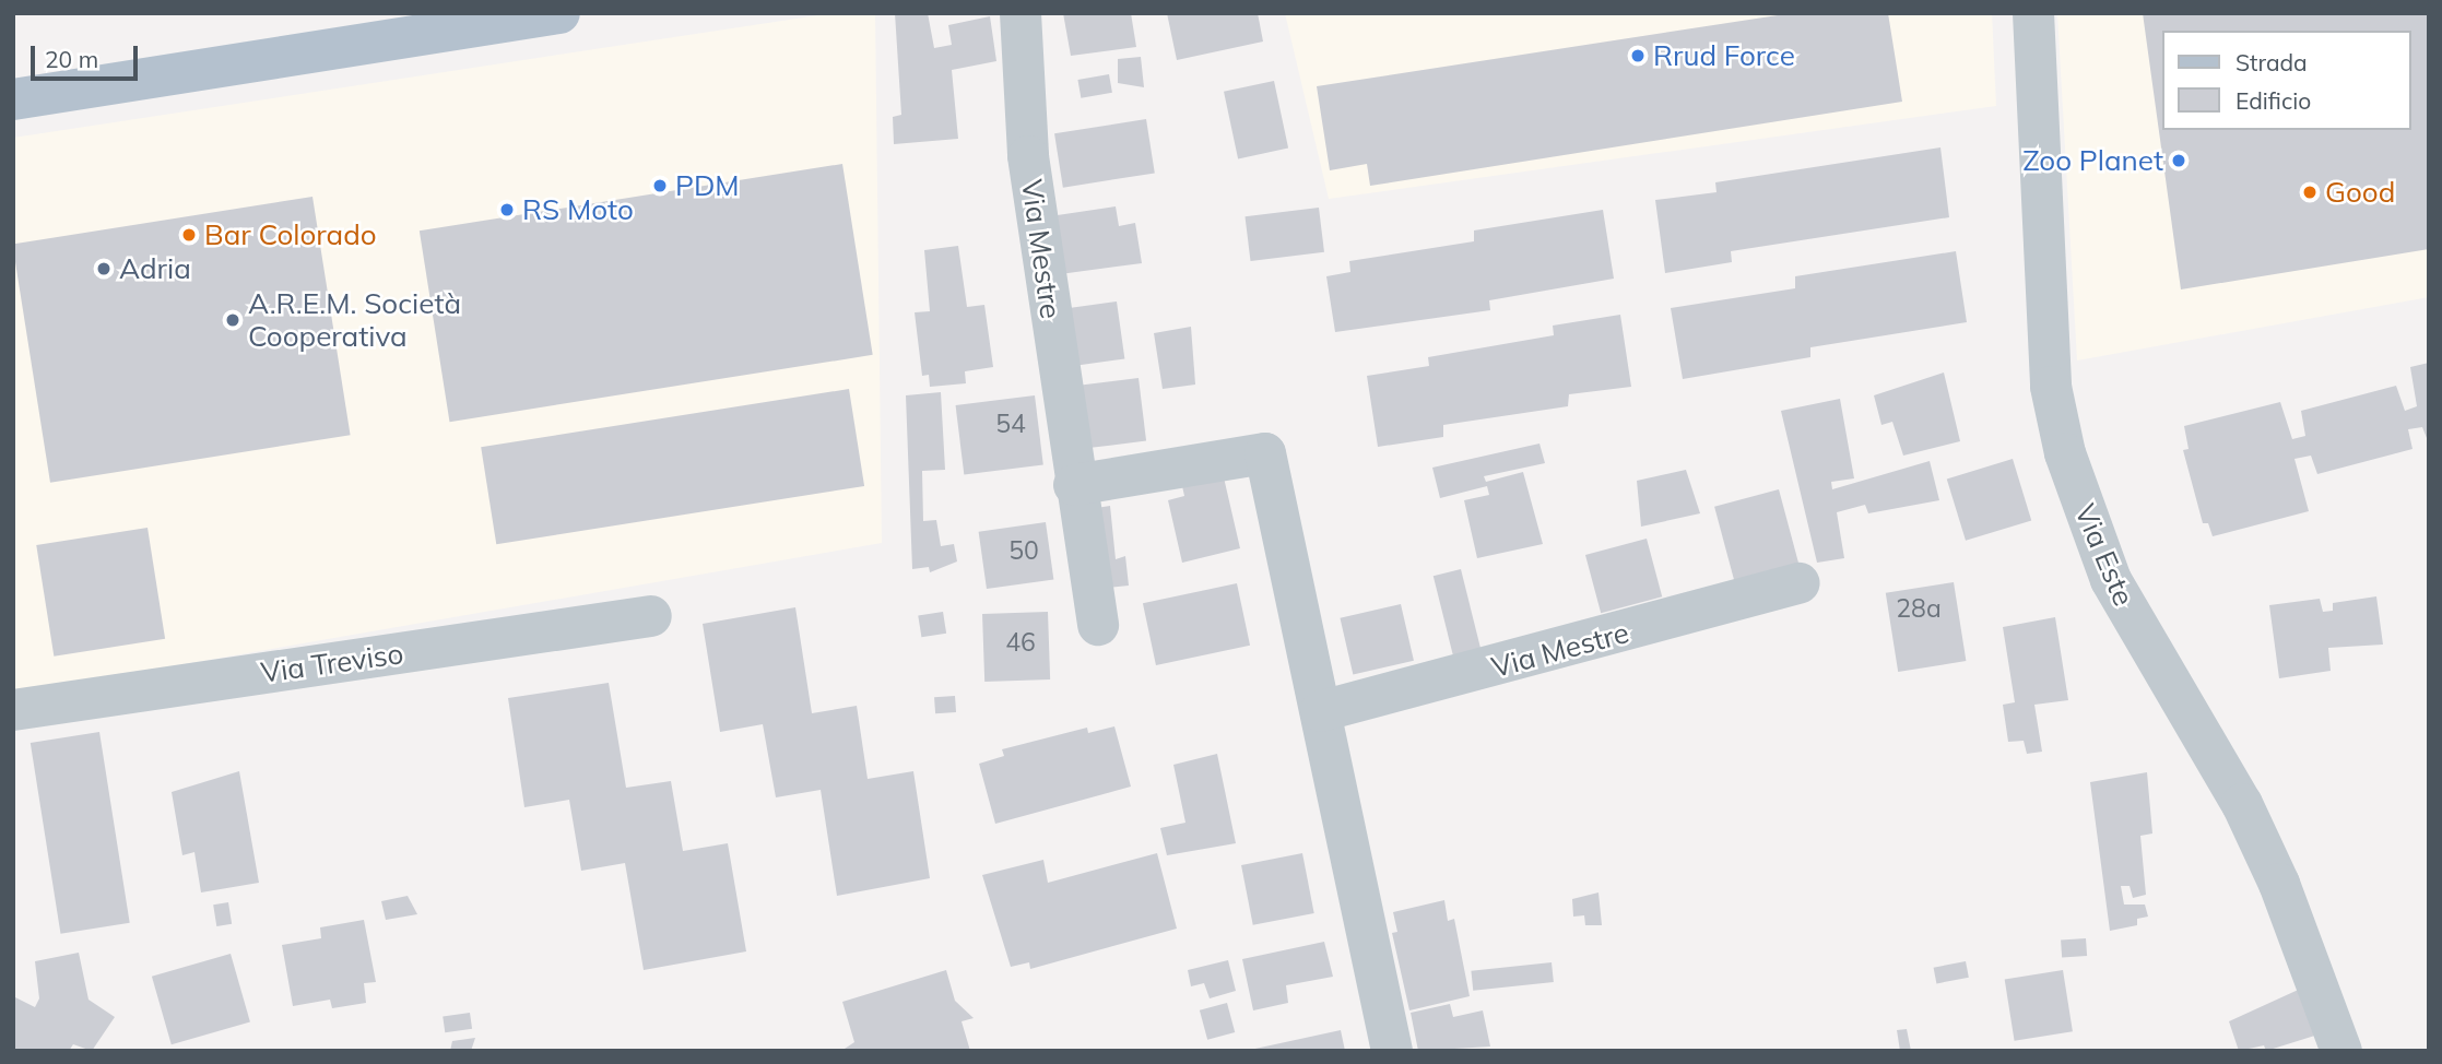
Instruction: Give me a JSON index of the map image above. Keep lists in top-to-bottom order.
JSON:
{
  "streets": {
    "street": ["Via Mestre", "Via Este", "Via Treviso"]
  },
  "places": [
    "Rrud Force",
    "Zoo Planet",
    "PDM",
    "Good",
    "RS Moto",
    "Bar Colorado",
    "Adria",
    "A.R.E.M. Società Cooperativa"
  ],
  "house_numbers": [
    "54",
    "50",
    "28a",
    "46"
  ],
  "legend": ["Strada", "Edificio"],
  "scale_bar": "20 m"
}
